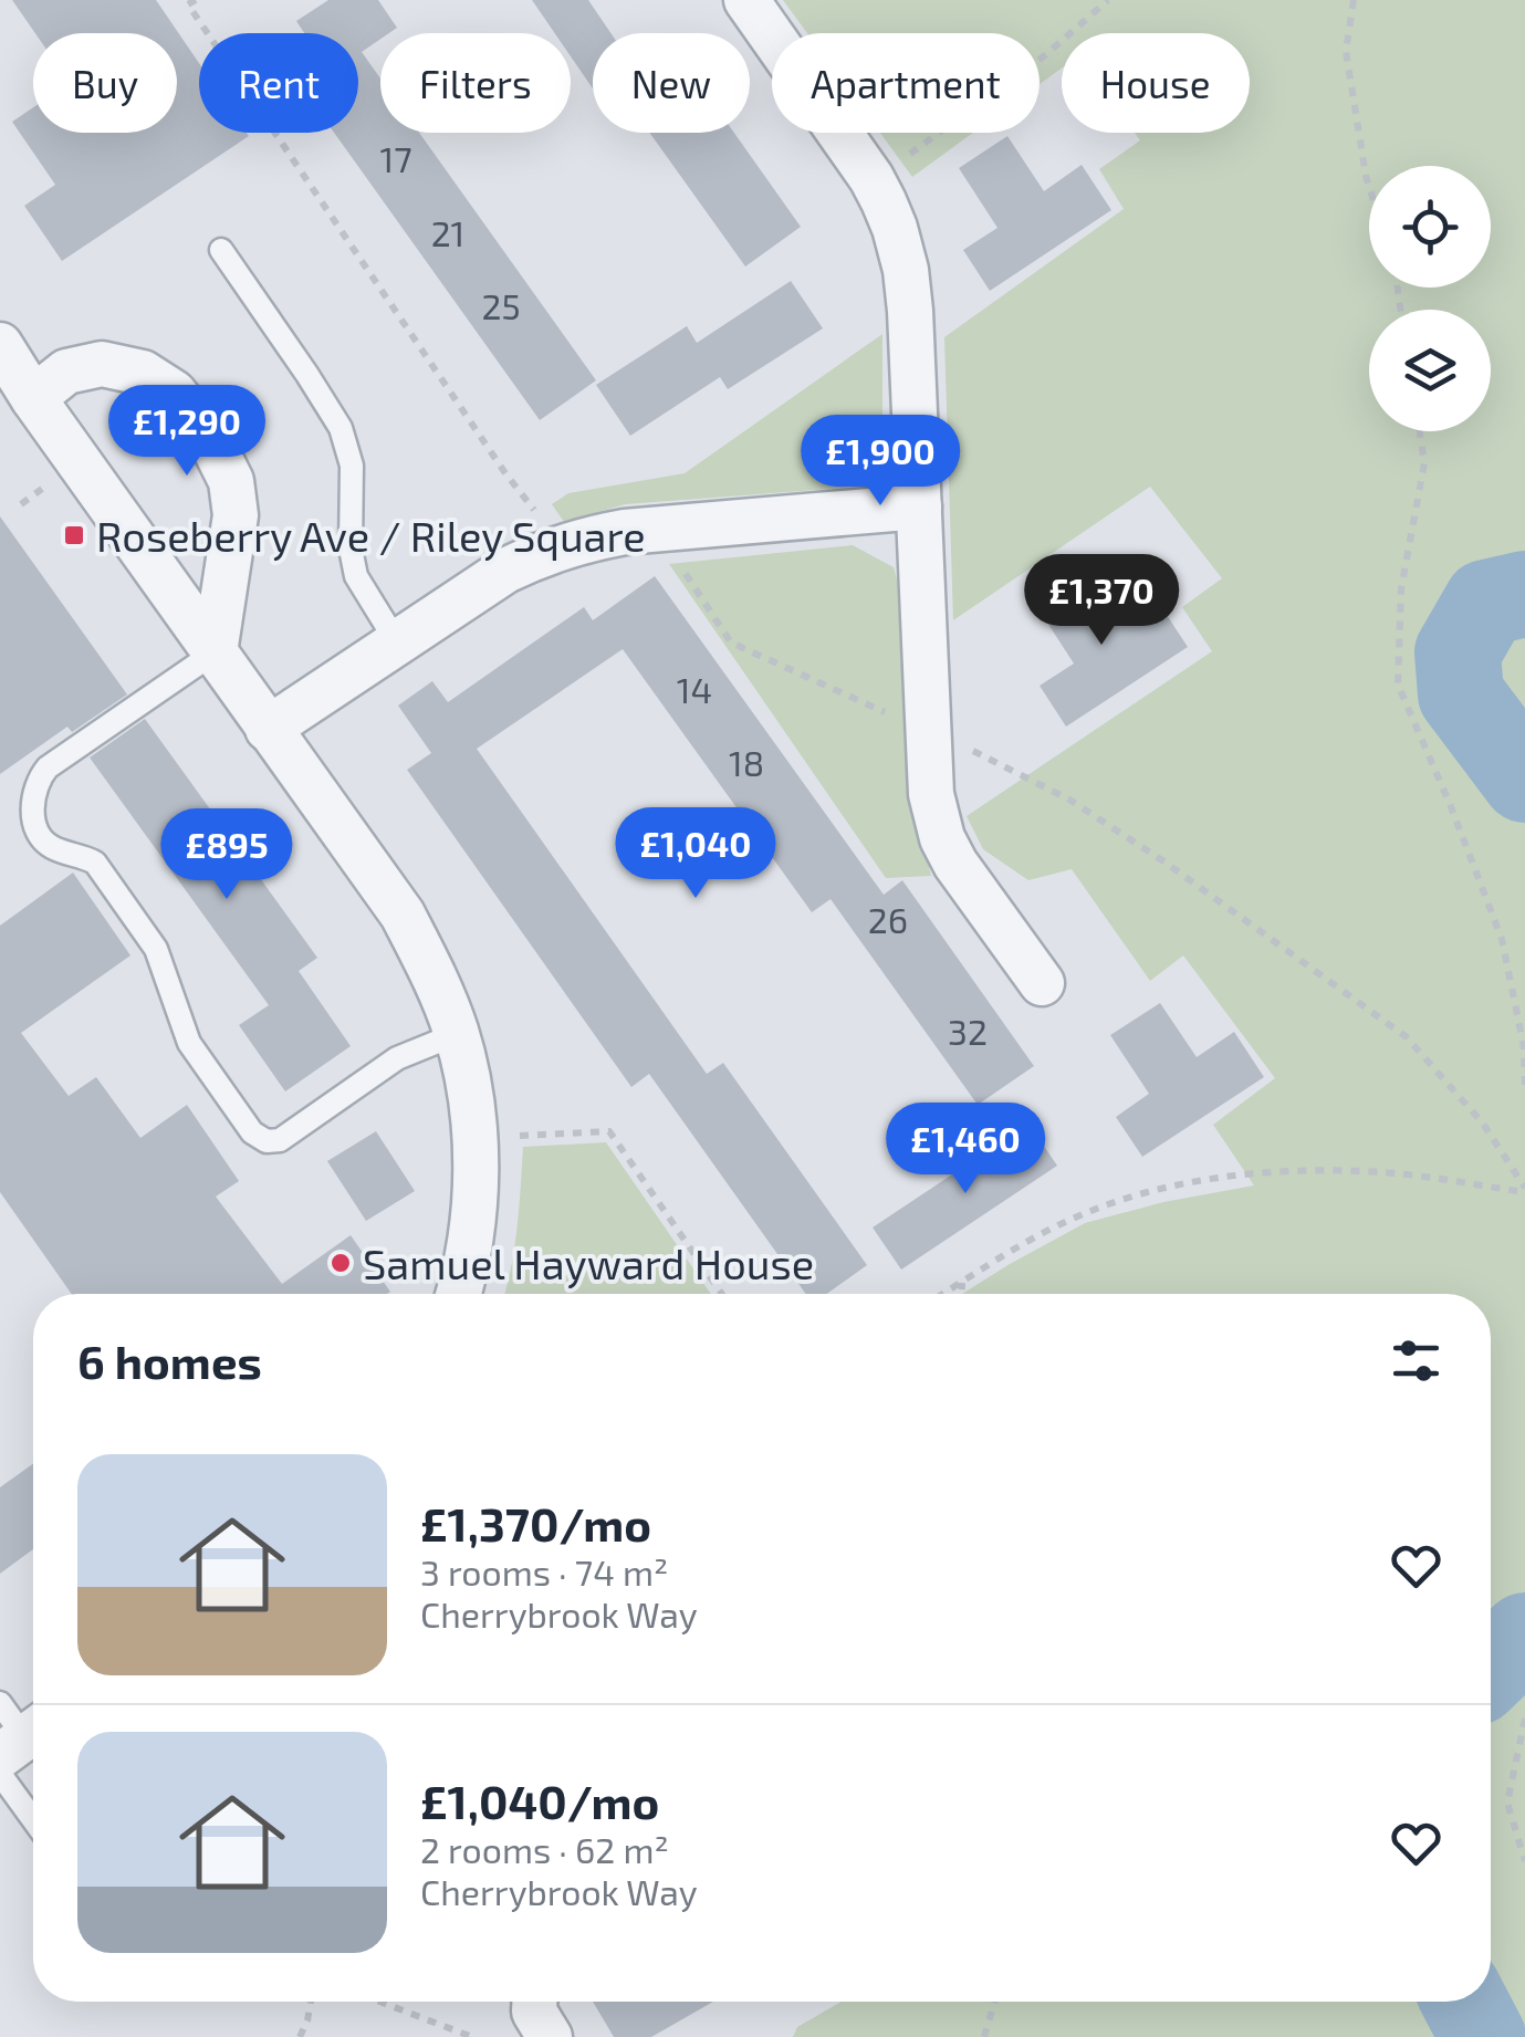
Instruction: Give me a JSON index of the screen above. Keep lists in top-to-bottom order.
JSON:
{
  "places": {
    "transit": ["Roseberry Ave / Riley Square"],
    "other": ["Samuel Hayward House"]
  },
  "house_numbers": [
    "17",
    "21",
    "25",
    "14",
    "18",
    "26",
    "32"
  ],
  "page": {
    "chip": [
      "Buy",
      "Rent",
      "Filters",
      "New",
      "Apartment",
      "House"
    ],
    "price": [
      "£1,290",
      "£1,900",
      "£1,370",
      "£1,040",
      "£895",
      "£1,460"
    ],
    "heading": "6 homes",
    "list": [
      {
        "name": "£1,370/mo",
        "note": "3 rooms · 74 m² · Cherrybrook Way"
      },
      {
        "name": "£1,040/mo",
        "note": "2 rooms · 62 m² · Cherrybrook Way"
      }
    ]
  }
}
